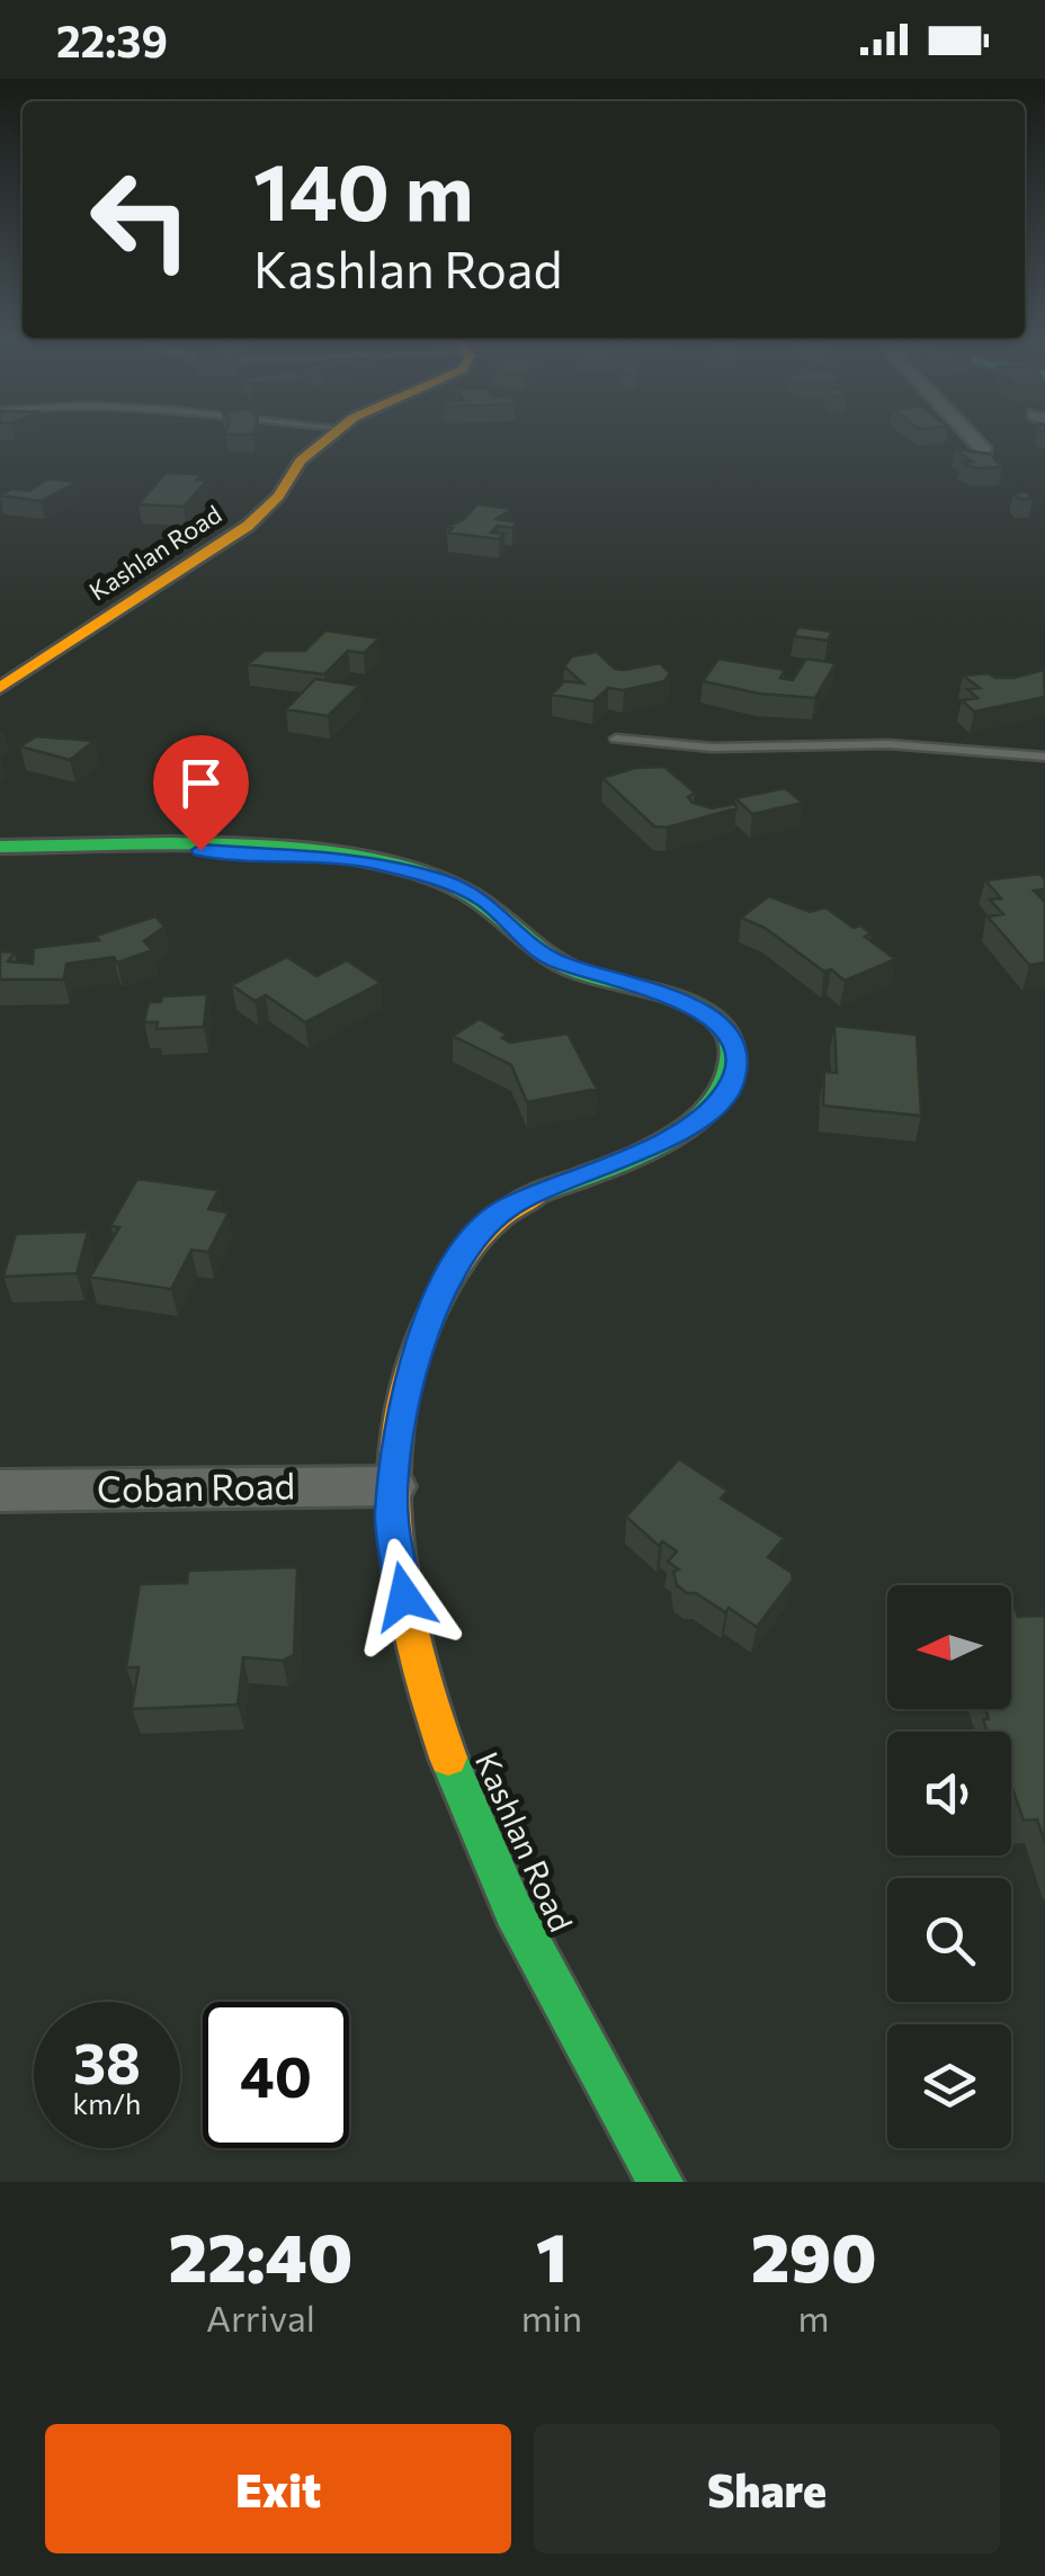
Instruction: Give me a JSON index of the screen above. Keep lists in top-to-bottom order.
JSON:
{
  "streets": {
    "street": ["Kashlan Road", "Coban Road"]
  },
  "crossings": [
    ["Kashlan Road", "Coban Road"]
  ],
  "north": "left",
  "page": {
    "status": "22:39",
    "turn": ["140 m", "Kashlan Road"],
    "speed": "38 km/h",
    "limit": "40",
    "eta": [
      "22:40",
      "Arrival",
      "1",
      "min",
      "290",
      "m"
    ],
    "buttons": ["Exit", "Share"]
  }
}
